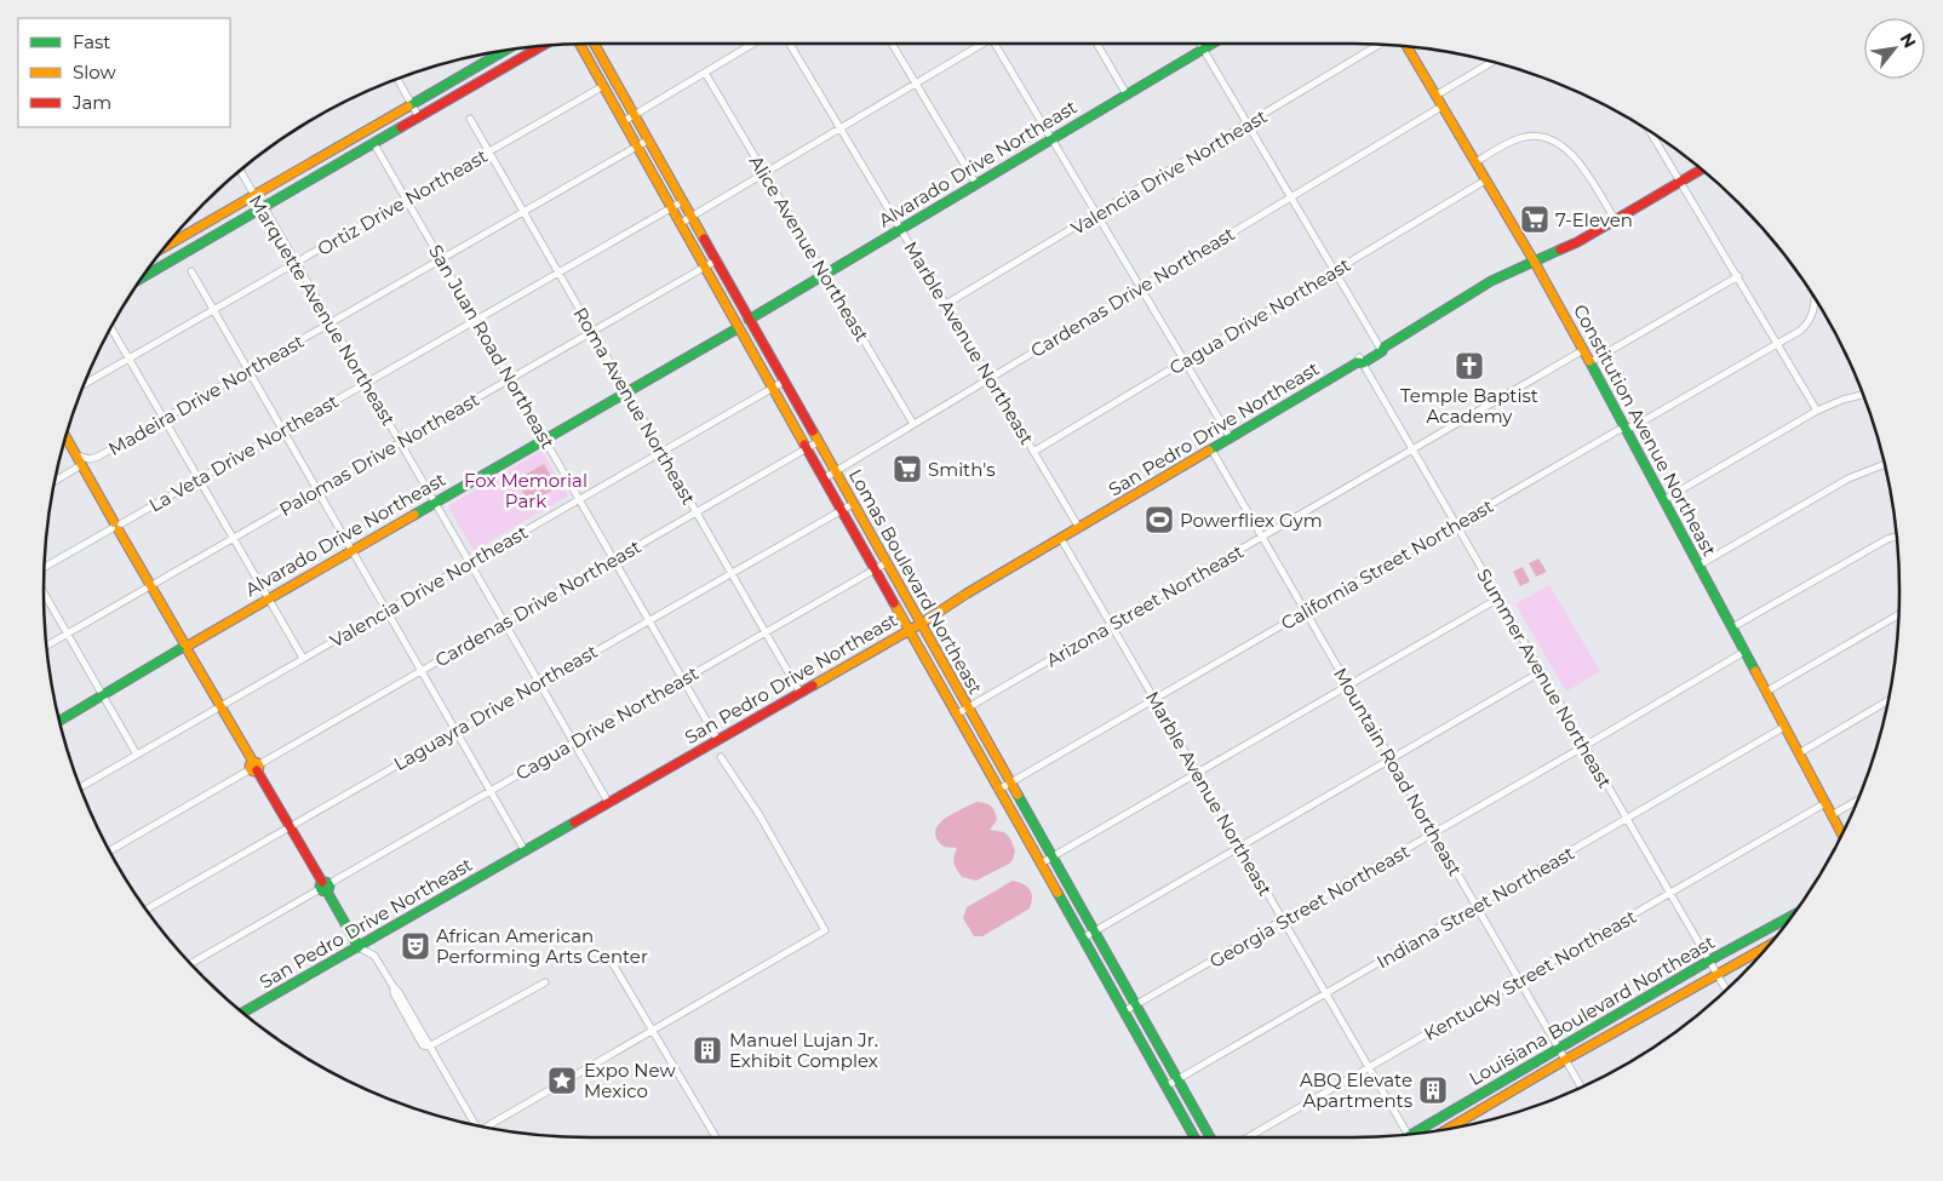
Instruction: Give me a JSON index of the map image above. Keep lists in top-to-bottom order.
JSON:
{
  "streets": {
    "street": [
      "Alvarado Drive Northeast",
      "Valencia Drive Northeast",
      "Ortiz Drive Northeast",
      "Alice Avenue Northeast",
      "Cardenas Drive Northeast",
      "Marquette Avenue Northeast",
      "Cagua Drive Northeast",
      "Marble Avenue Northeast",
      "San Juan Road Northeast",
      "Madeira Drive Northeast",
      "Roma Avenue Northeast",
      "San Pedro Drive Northeast",
      "Constitution Avenue Northeast",
      "La Veta Drive Northeast",
      "Palomas Drive Northeast",
      "California Street Northeast",
      "Lomas Boulevard Northeast",
      "Arizona Street Northeast",
      "Summer Avenue Northeast",
      "Laguayra Drive Northeast",
      "Mountain Road Northeast",
      "Georgia Street Northeast",
      "Indiana Street Northeast",
      "Kentucky Street Northeast",
      "Louisiana Boulevard Northeast"
    ]
  },
  "crossings": [
    ["Alvarado Drive Northeast", "Alice Avenue Northeast"],
    ["Alvarado Drive Northeast", "Marquette Avenue Northeast"],
    ["Alvarado Drive Northeast", "Marble Avenue Northeast"],
    ["Alvarado Drive Northeast", "San Juan Road Northeast"],
    ["Alvarado Drive Northeast", "Roma Avenue Northeast"],
    ["Alvarado Drive Northeast", "Lomas Boulevard Northeast"],
    ["Valencia Drive Northeast", "Marquette Avenue Northeast"],
    ["Valencia Drive Northeast", "Marble Avenue Northeast"],
    ["Valencia Drive Northeast", "San Juan Road Northeast"],
    ["Valencia Drive Northeast", "Roma Avenue Northeast"],
    ["Valencia Drive Northeast", "Lomas Boulevard Northeast"],
    ["Ortiz Drive Northeast", "Marquette Avenue Northeast"],
    ["Ortiz Drive Northeast", "San Juan Road Northeast"],
    ["Ortiz Drive Northeast", "Roma Avenue Northeast"],
    ["Ortiz Drive Northeast", "Lomas Boulevard Northeast"],
    ["Alice Avenue Northeast", "Cardenas Drive Northeast"],
    ["Cardenas Drive Northeast", "Marquette Avenue Northeast"],
    ["Cardenas Drive Northeast", "Marble Avenue Northeast"],
    ["Cardenas Drive Northeast", "San Juan Road Northeast"],
    ["Cardenas Drive Northeast", "Roma Avenue Northeast"],
    ["Cardenas Drive Northeast", "Constitution Avenue Northeast"],
    ["Cardenas Drive Northeast", "Lomas Boulevard Northeast"],
    ["Marquette Avenue Northeast", "Cagua Drive Northeast"],
    ["Marquette Avenue Northeast", "Madeira Drive Northeast"],
    ["Marquette Avenue Northeast", "San Pedro Drive Northeast"],
    ["Marquette Avenue Northeast", "La Veta Drive Northeast"],
    ["Marquette Avenue Northeast", "Palomas Drive Northeast"],
    ["Marquette Avenue Northeast", "Laguayra Drive Northeast"],
    ["Cagua Drive Northeast", "Marble Avenue Northeast"],
    ["Cagua Drive Northeast", "San Juan Road Northeast"],
    ["Cagua Drive Northeast", "Roma Avenue Northeast"],
    ["Cagua Drive Northeast", "Constitution Avenue Northeast"],
    ["Cagua Drive Northeast", "Lomas Boulevard Northeast"],
    ["Marble Avenue Northeast", "San Pedro Drive Northeast"],
    ["Marble Avenue Northeast", "California Street Northeast"],
    ["Marble Avenue Northeast", "Arizona Street Northeast"],
    ["Marble Avenue Northeast", "Georgia Street Northeast"],
    ["Marble Avenue Northeast", "Indiana Street Northeast"],
    ["Marble Avenue Northeast", "Kentucky Street Northeast"],
    ["San Juan Road Northeast", "Madeira Drive Northeast"],
    ["San Juan Road Northeast", "San Pedro Drive Northeast"],
    ["San Juan Road Northeast", "La Veta Drive Northeast"],
    ["San Juan Road Northeast", "Palomas Drive Northeast"],
    ["San Juan Road Northeast", "Laguayra Drive Northeast"],
    ["Madeira Drive Northeast", "Roma Avenue Northeast"],
    ["Madeira Drive Northeast", "Lomas Boulevard Northeast"],
    ["Roma Avenue Northeast", "San Pedro Drive Northeast"],
    ["Roma Avenue Northeast", "La Veta Drive Northeast"],
    ["Roma Avenue Northeast", "Palomas Drive Northeast"],
    ["Roma Avenue Northeast", "Laguayra Drive Northeast"],
    ["San Pedro Drive Northeast", "Constitution Avenue Northeast"],
    ["San Pedro Drive Northeast", "Lomas Boulevard Northeast"],
    ["San Pedro Drive Northeast", "Summer Avenue Northeast"],
    ["San Pedro Drive Northeast", "Mountain Road Northeast"],
    ["Constitution Avenue Northeast", "California Street Northeast"],
    ["Constitution Avenue Northeast", "Arizona Street Northeast"],
    ["Constitution Avenue Northeast", "Georgia Street Northeast"],
    ["Constitution Avenue Northeast", "Indiana Street Northeast"],
    ["Constitution Avenue Northeast", "Kentucky Street Northeast"],
    ["La Veta Drive Northeast", "Lomas Boulevard Northeast"],
    ["Palomas Drive Northeast", "Lomas Boulevard Northeast"],
    ["California Street Northeast", "Lomas Boulevard Northeast"],
    ["California Street Northeast", "Summer Avenue Northeast"],
    ["California Street Northeast", "Mountain Road Northeast"],
    ["Lomas Boulevard Northeast", "Arizona Street Northeast"],
    ["Lomas Boulevard Northeast", "Laguayra Drive Northeast"],
    ["Lomas Boulevard Northeast", "Georgia Street Northeast"],
    ["Lomas Boulevard Northeast", "Indiana Street Northeast"],
    ["Arizona Street Northeast", "Summer Avenue Northeast"],
    ["Arizona Street Northeast", "Mountain Road Northeast"],
    ["Summer Avenue Northeast", "Georgia Street Northeast"],
    ["Summer Avenue Northeast", "Indiana Street Northeast"],
    ["Summer Avenue Northeast", "Kentucky Street Northeast"],
    ["Summer Avenue Northeast", "Louisiana Boulevard Northeast"],
    ["Mountain Road Northeast", "Georgia Street Northeast"],
    ["Mountain Road Northeast", "Indiana Street Northeast"],
    ["Mountain Road Northeast", "Kentucky Street Northeast"],
    ["Mountain Road Northeast", "Louisiana Boulevard Northeast"]
  ],
  "parks": ["Fox Memorial Park"],
  "places": {
    "supermarket": ["7-Eleven", "Smith's"],
    "church": ["Temple Baptist Academy"],
    "sports": ["Powerfliex Gym"],
    "theatre": ["African American Performing Arts Center"],
    "building": ["Manuel Lujan Jr. Exhibit Complex", "ABQ Elevate Apartments"],
    "place": ["Expo New Mexico"]
  },
  "legend": ["Fast", "Slow", "Jam"],
  "north": "top right"
}
